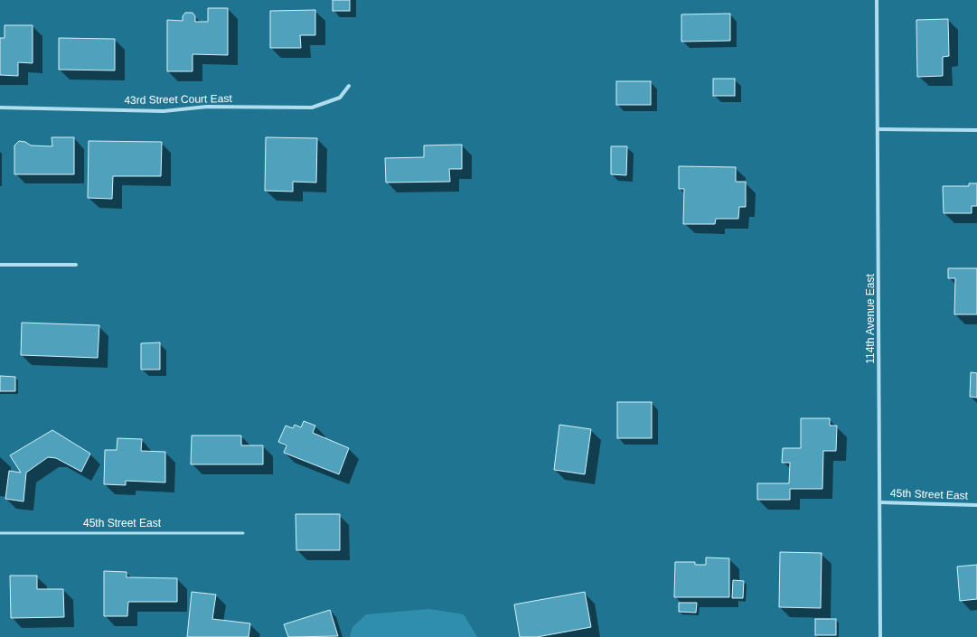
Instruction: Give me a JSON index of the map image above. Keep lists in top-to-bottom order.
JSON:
{
  "streets": {
    "street": ["43rd Street Court East", "114th Avenue East", "45th Street East"]
  },
  "crossings": [
    ["114th Avenue East", "45th Street East"]
  ]
}
